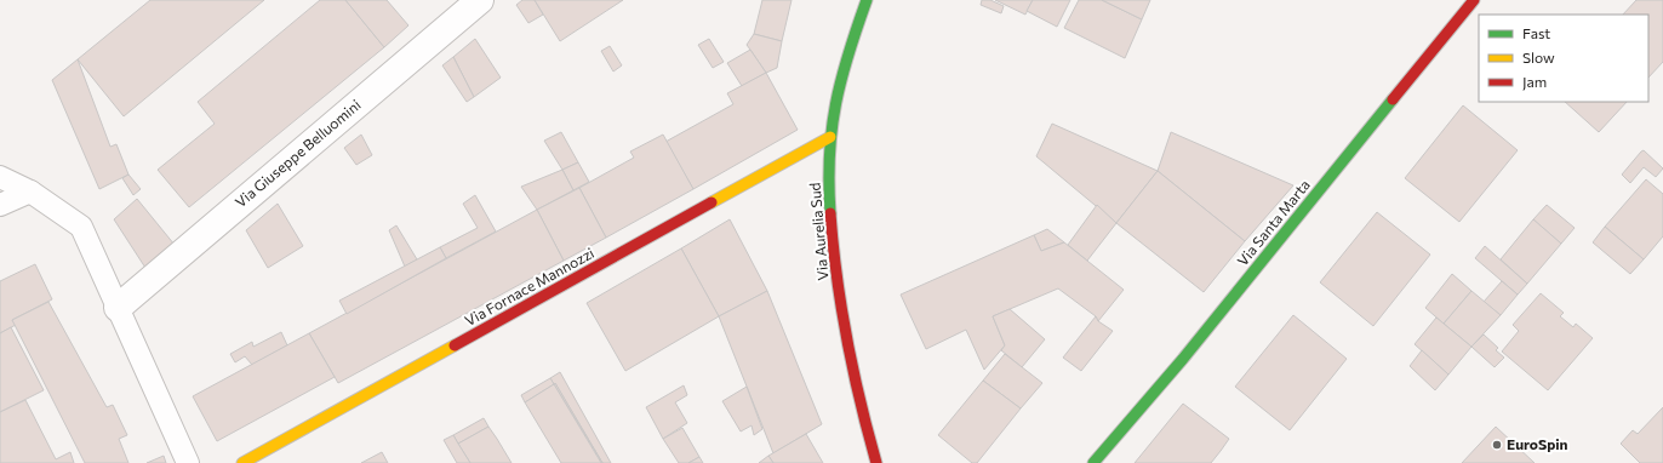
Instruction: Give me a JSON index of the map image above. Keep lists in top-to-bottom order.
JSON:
{
  "streets": {
    "street": [
      "Via Giuseppe Belluomini",
      "Via Santa Marta",
      "Via Aurelia Sud",
      "Via Fornace Mannozzi"
    ]
  },
  "crossings": [
    ["Via Aurelia Sud", "Via Fornace Mannozzi"]
  ],
  "places": ["EuroSpin"],
  "legend": ["Fast", "Slow", "Jam"]
}
